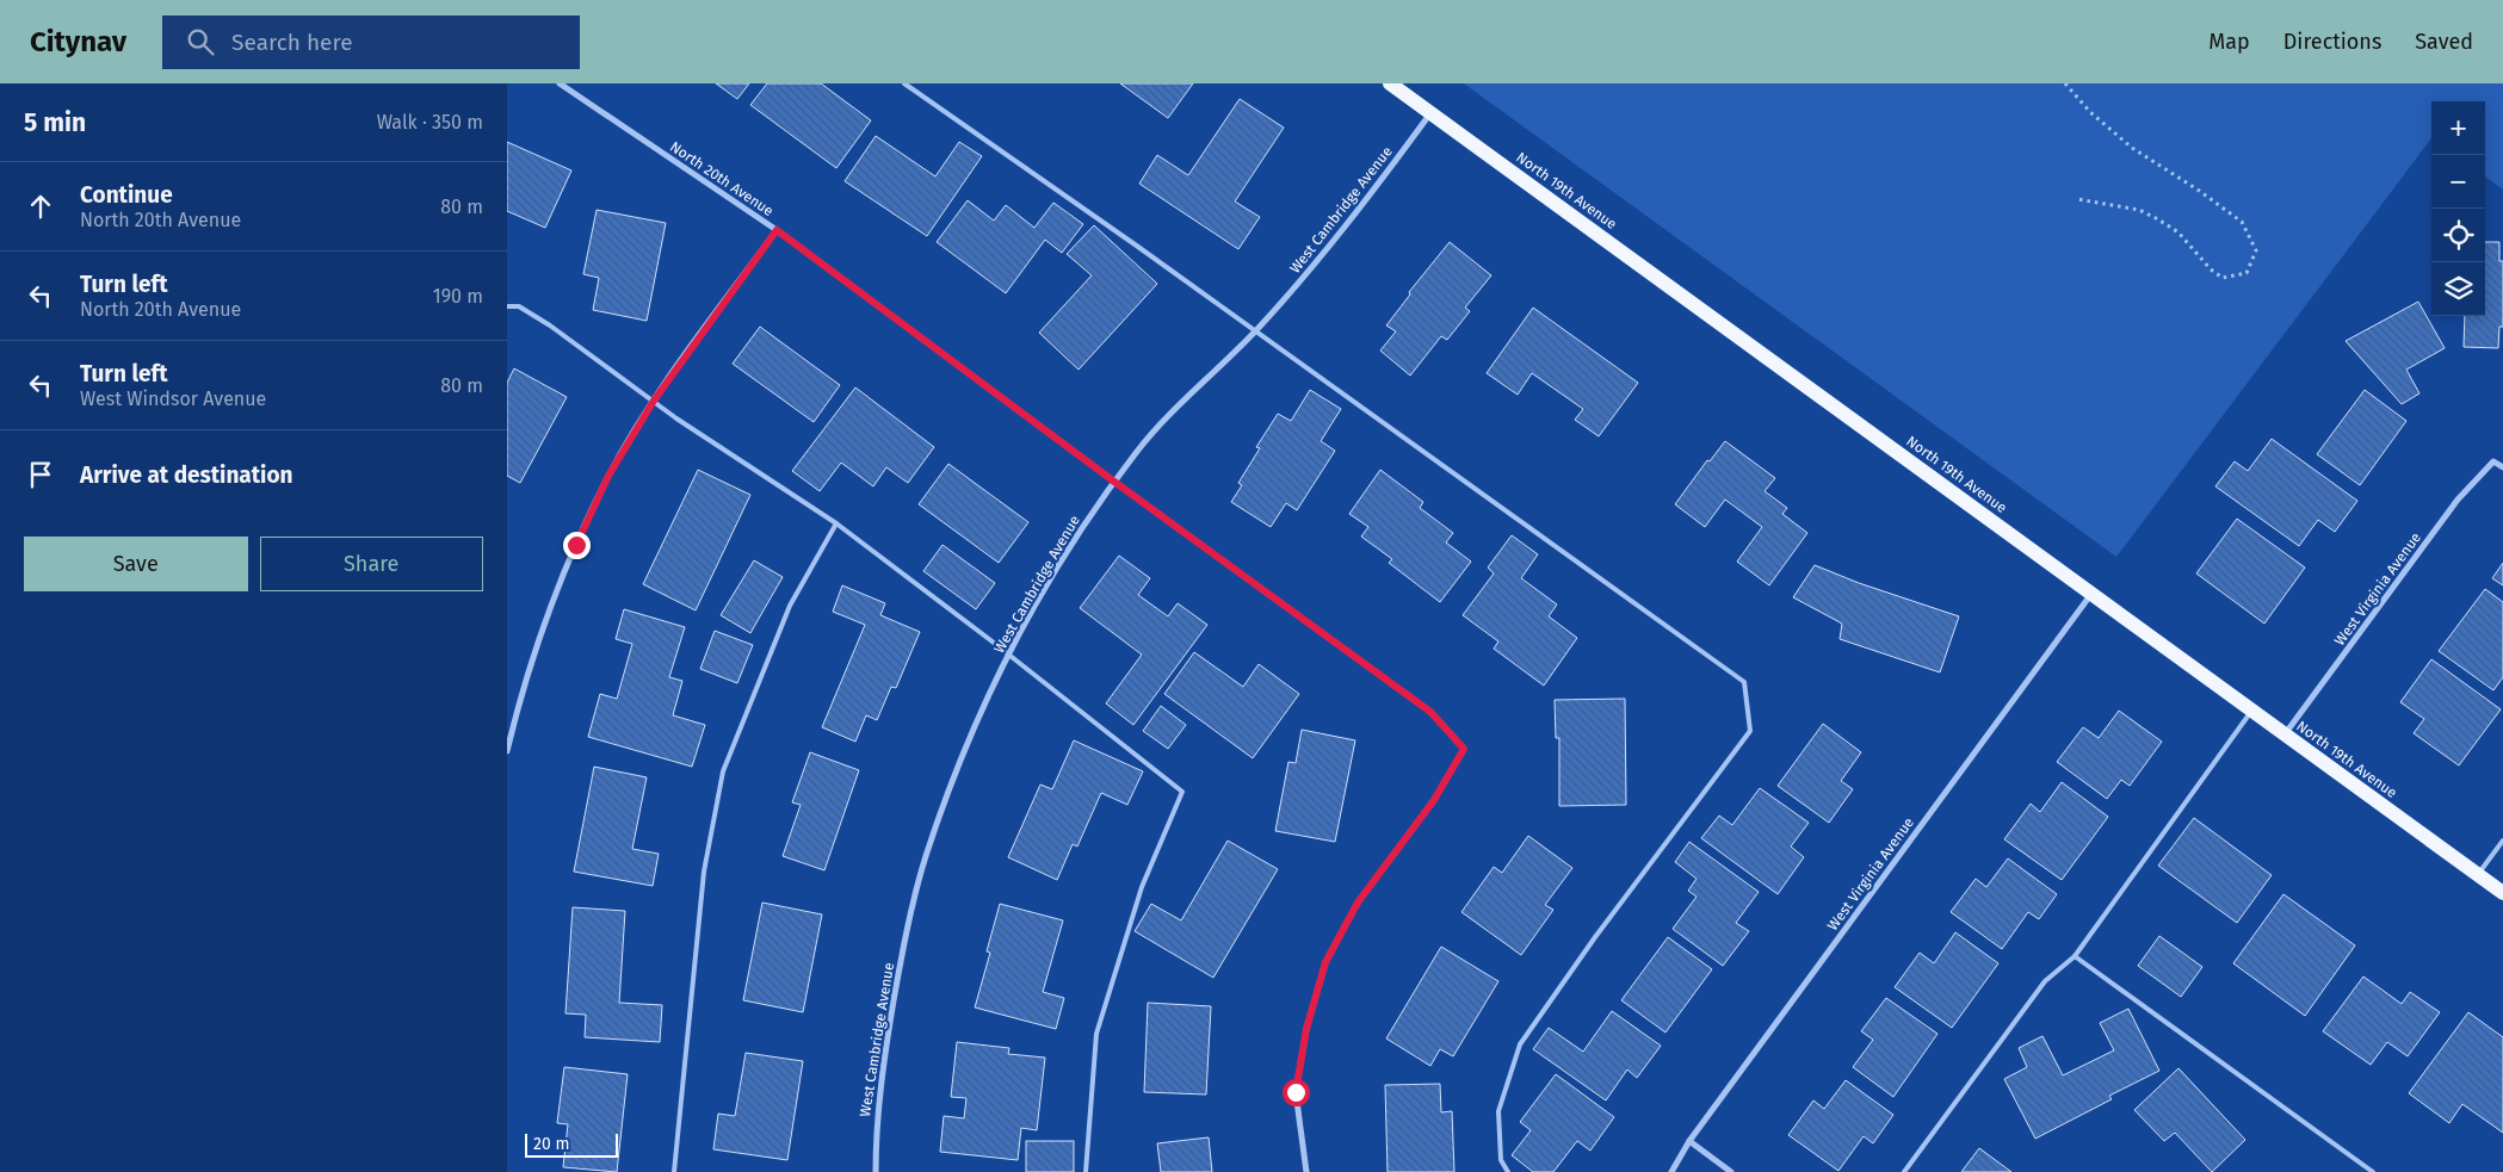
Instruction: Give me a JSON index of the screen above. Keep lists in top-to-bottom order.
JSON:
{
  "streets": {
    "main road": ["North 19th Avenue"],
    "street": ["North 20th Avenue", "West Cambridge Avenue", "West Virginia Avenue"]
  },
  "crossings": [
    ["North 20th Avenue", "West Cambridge Avenue"],
    ["North 19th Avenue", "West Cambridge Avenue"],
    ["North 19th Avenue", "West Virginia Avenue"]
  ],
  "scale_bar": "20 m",
  "page": {
    "header": "Citynav",
    "search": "Search here",
    "nav": ["Map", "Directions", "Saved"],
    "heading": ["5 min", "Walk · 350 m"],
    "map_buttons": ["+", "−"],
    "list": [
      ["Continue", "North 20th Avenue", "80 m"],
      ["Turn left", "North 20th Avenue", "190 m"],
      ["Turn left", "West Windsor Avenue", "80 m"],
      "Arrive at destination"
    ],
    "buttons": ["Save", "Share"],
    "scale": "20 m"
  }
}
